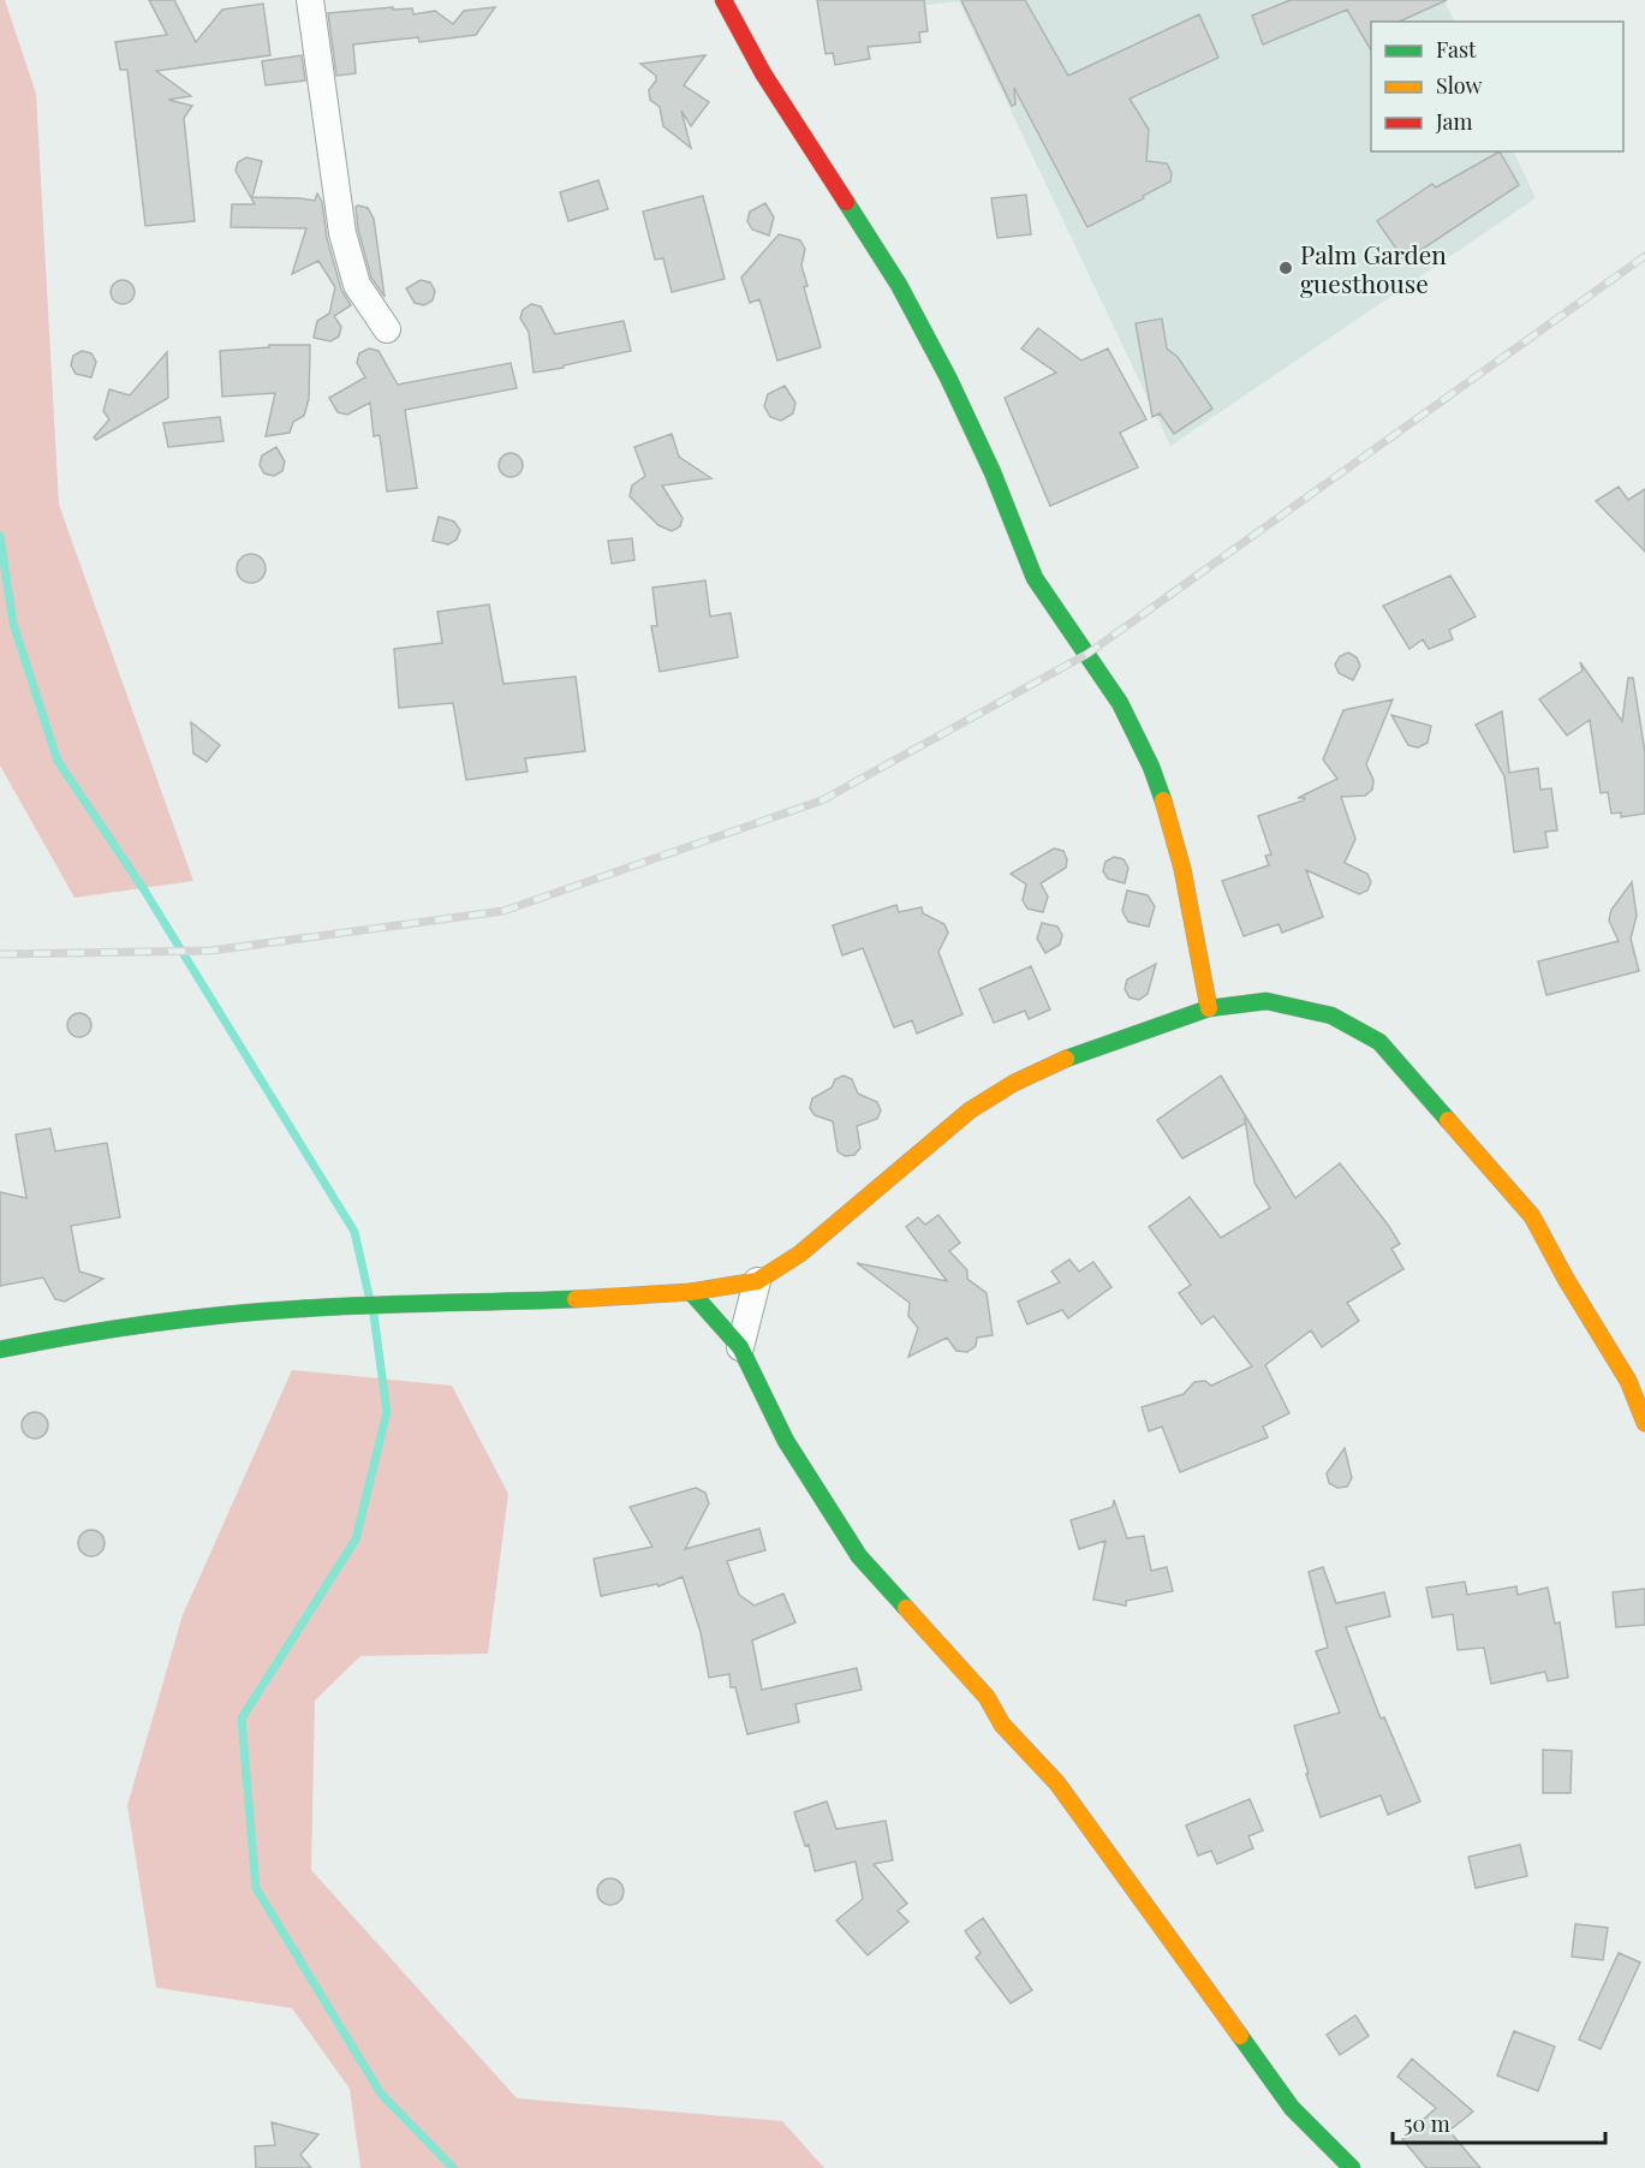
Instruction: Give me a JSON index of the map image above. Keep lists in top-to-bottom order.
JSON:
{
  "places": ["Palm Garden guesthouse"],
  "legend": ["Fast", "Slow", "Jam"],
  "scale_bar": "50 m"
}
